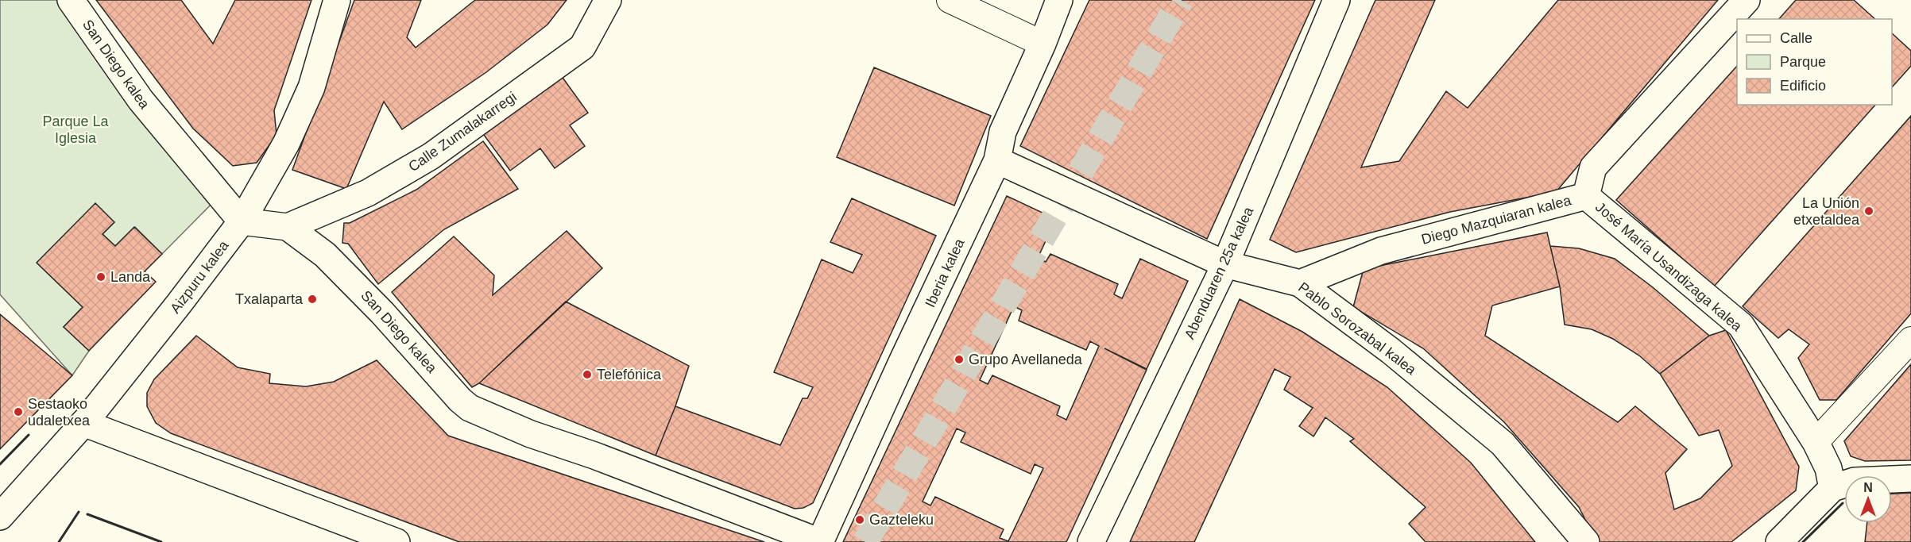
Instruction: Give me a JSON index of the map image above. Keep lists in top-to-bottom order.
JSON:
{
  "streets": {
    "street": [
      "San Diego kalea",
      "Calle Zumalakarregi",
      "Diego Mazquiaran kalea",
      "José María Usandizaga kalea",
      "Iberia kalea",
      "Abenduaren 25a kalea",
      "Aizpuru kalea",
      "Pablo Sorozabal kalea"
    ]
  },
  "crossings": [
    ["San Diego kalea", "Calle Zumalakarregi"],
    ["San Diego kalea", "Iberia kalea"],
    ["San Diego kalea", "Aizpuru kalea"],
    ["Diego Mazquiaran kalea", "José María Usandizaga kalea"],
    ["Diego Mazquiaran kalea", "Pablo Sorozabal kalea"],
    ["Iberia kalea", "Pablo Sorozabal kalea"],
    ["Abenduaren 25a kalea", "Pablo Sorozabal kalea"]
  ],
  "parks": ["Parque La Iglesia"],
  "places": [
    "La Unión etxetaldea",
    "Landa",
    "Txalaparta",
    "Grupo Avellaneda",
    "Telefónica",
    "Sestaoko udaletxea",
    "Gazteleku"
  ],
  "legend": ["Calle", "Parque", "Edificio"],
  "north": "top"
}
